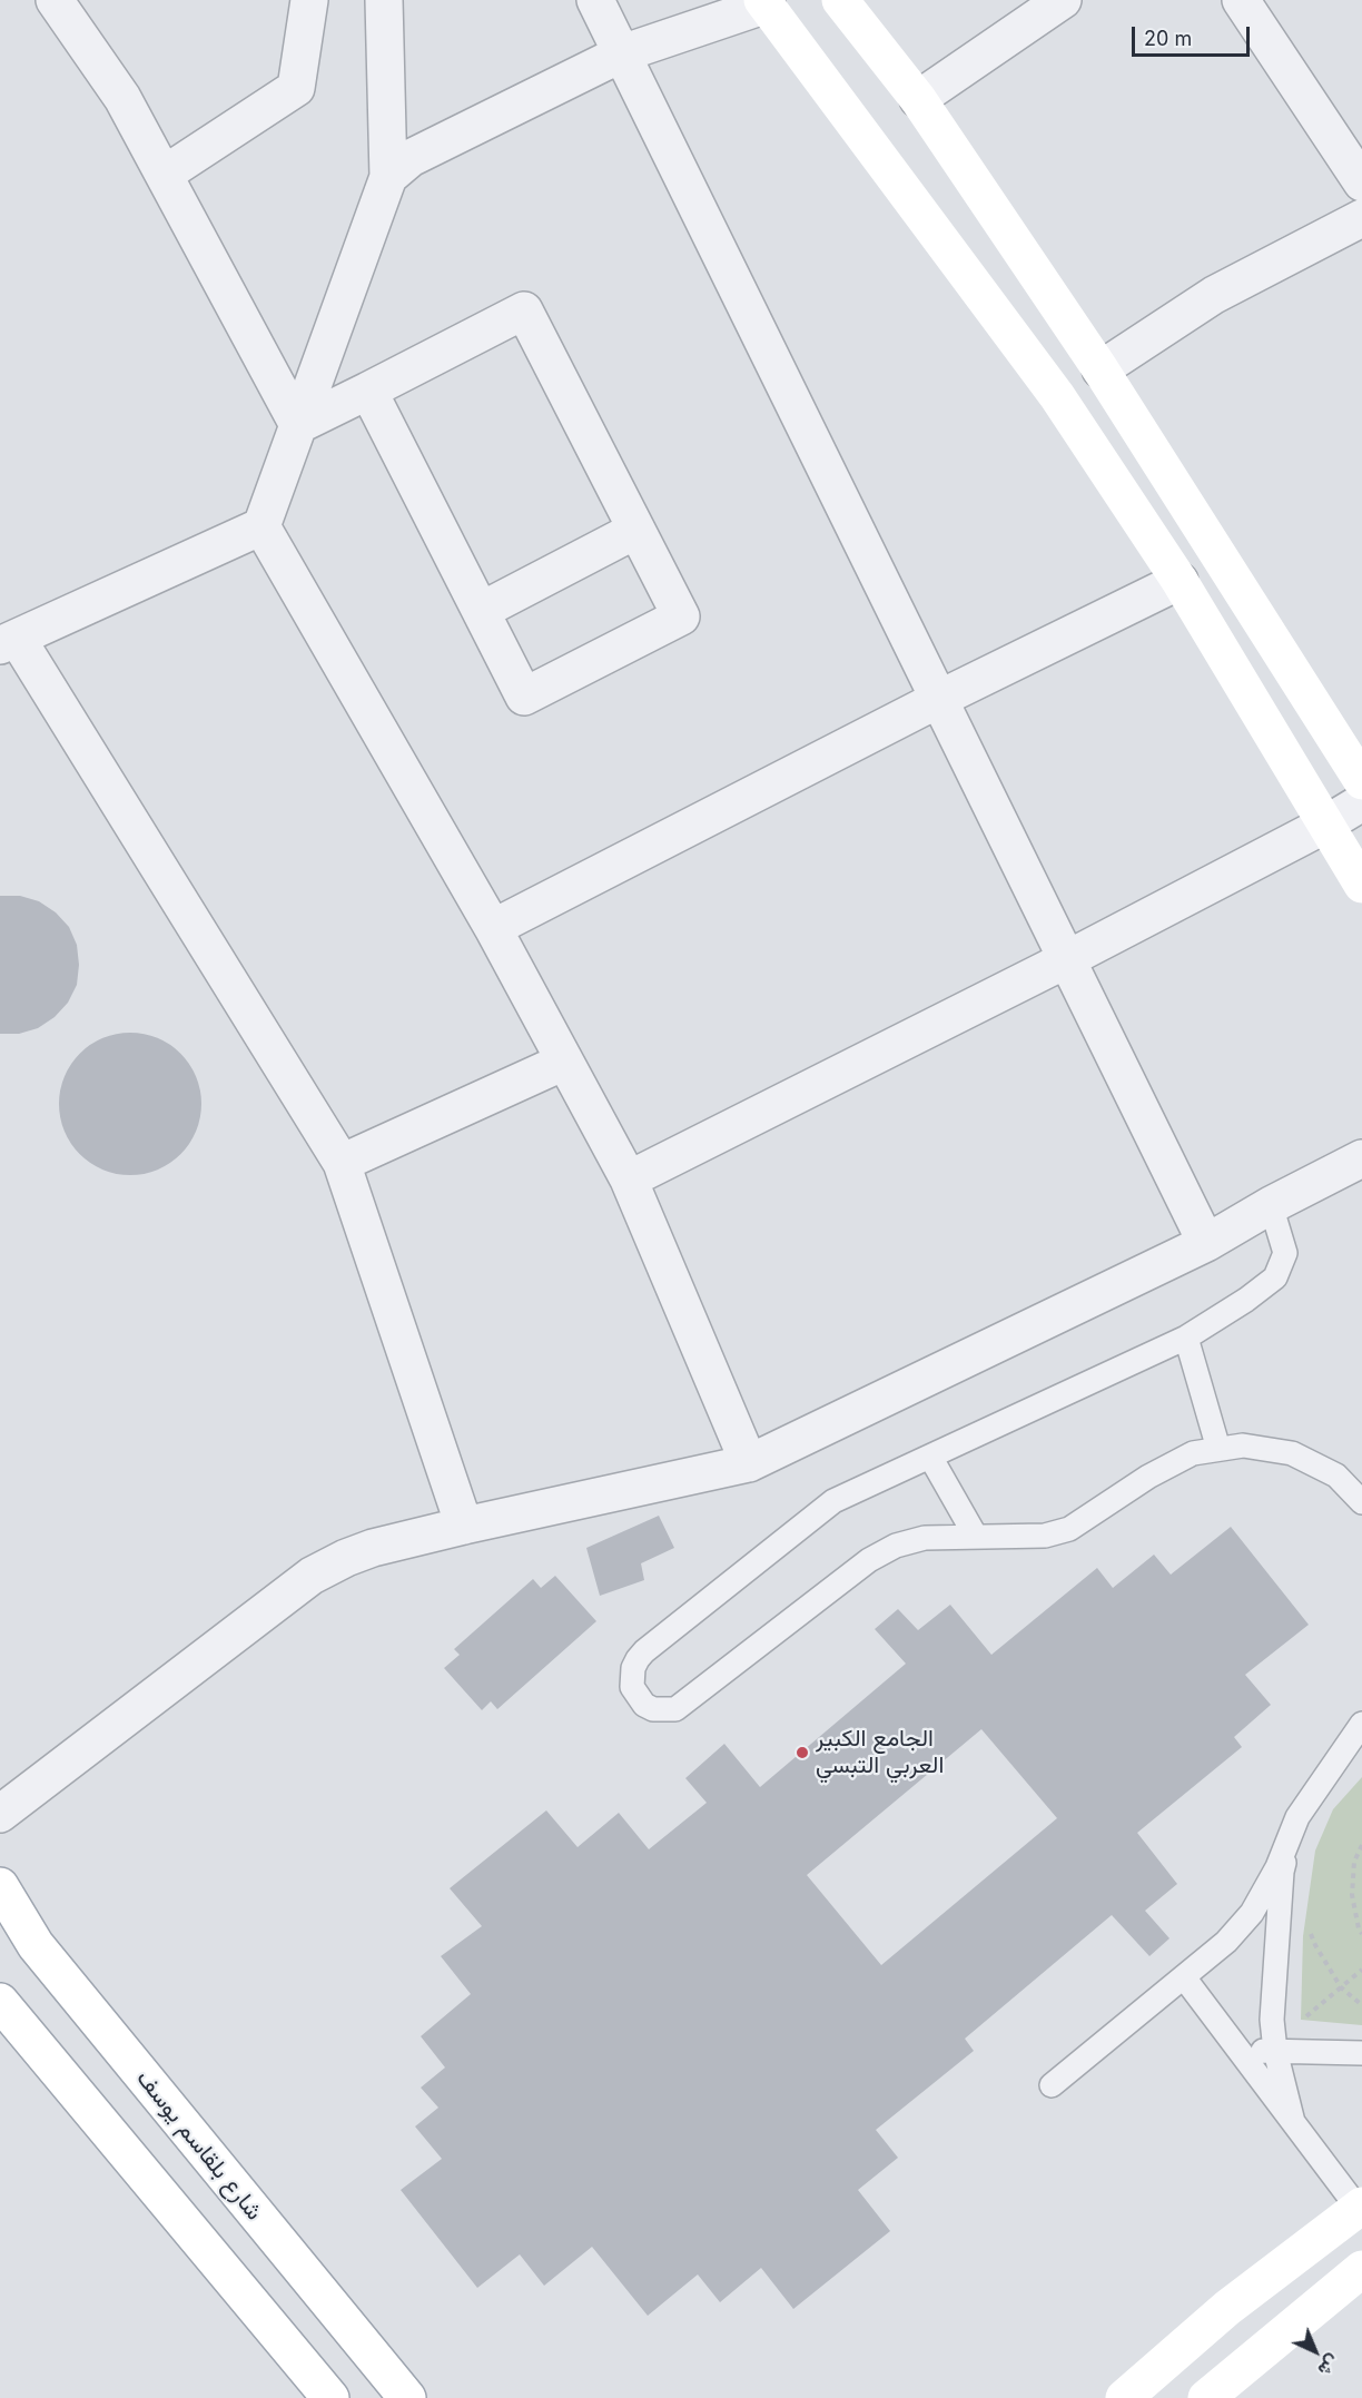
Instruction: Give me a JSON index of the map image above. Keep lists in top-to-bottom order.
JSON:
{
  "streets": {
    "street": ["شارع بلقاسم يوسف"]
  },
  "places": ["الجامع الكبير العربي التبسي"],
  "scale_bar": "20 m",
  "north": "bottom right"
}
